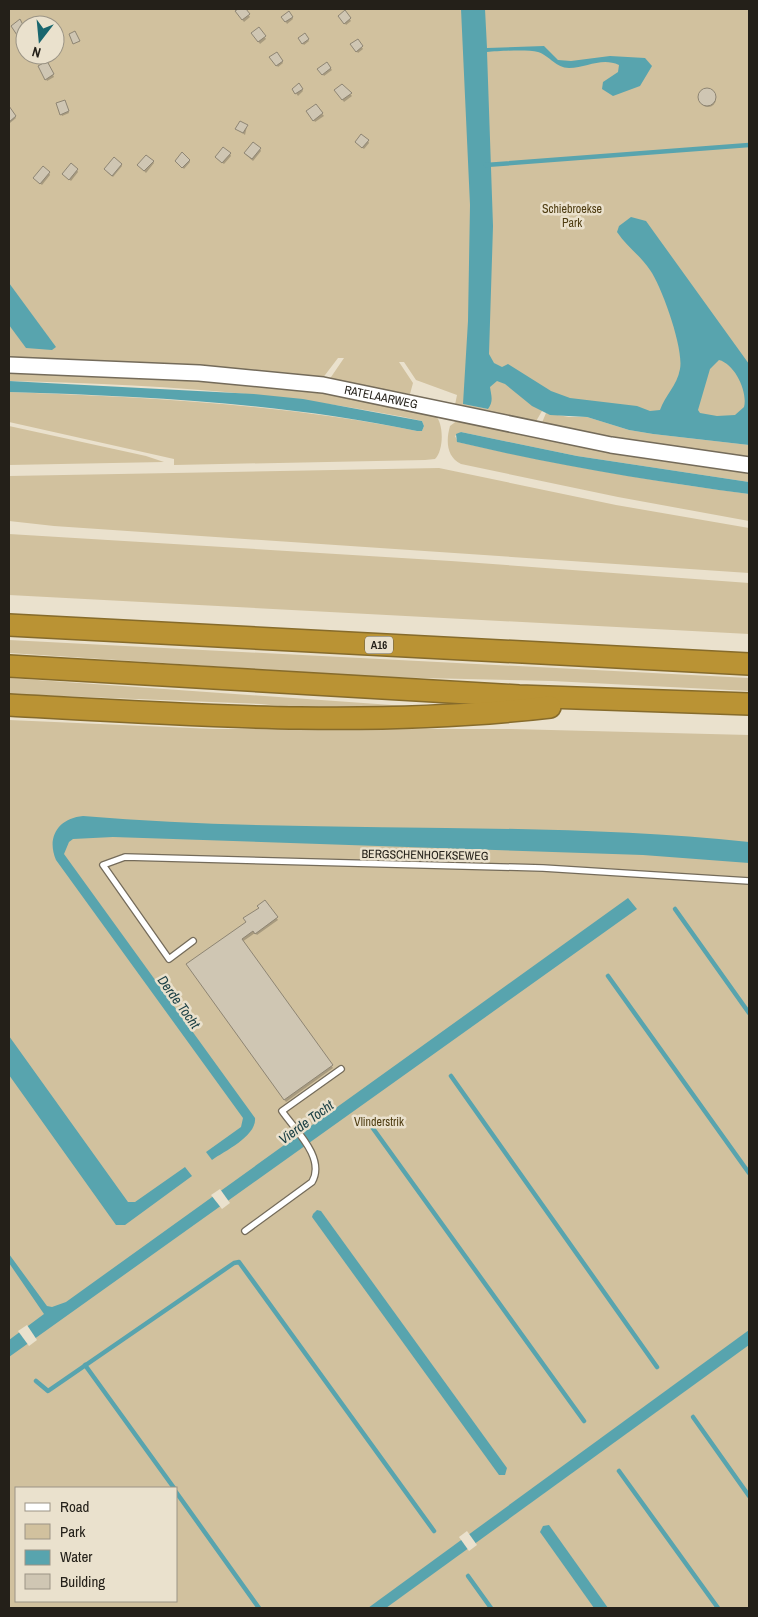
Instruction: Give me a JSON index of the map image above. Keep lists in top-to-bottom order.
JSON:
{
  "streets": {
    "highway": ["A16"],
    "street": ["RATELAARWEG"],
    "lane": ["BERGSCHENHOEKSEWEG"]
  },
  "water": ["Derde Tocht", "Vierde Tocht"],
  "parks": ["Schiebroekse Park", "Vlinderstrik"],
  "legend": [
    "Road",
    "Park",
    "Water",
    "Building"
  ],
  "north": "bottom"
}
